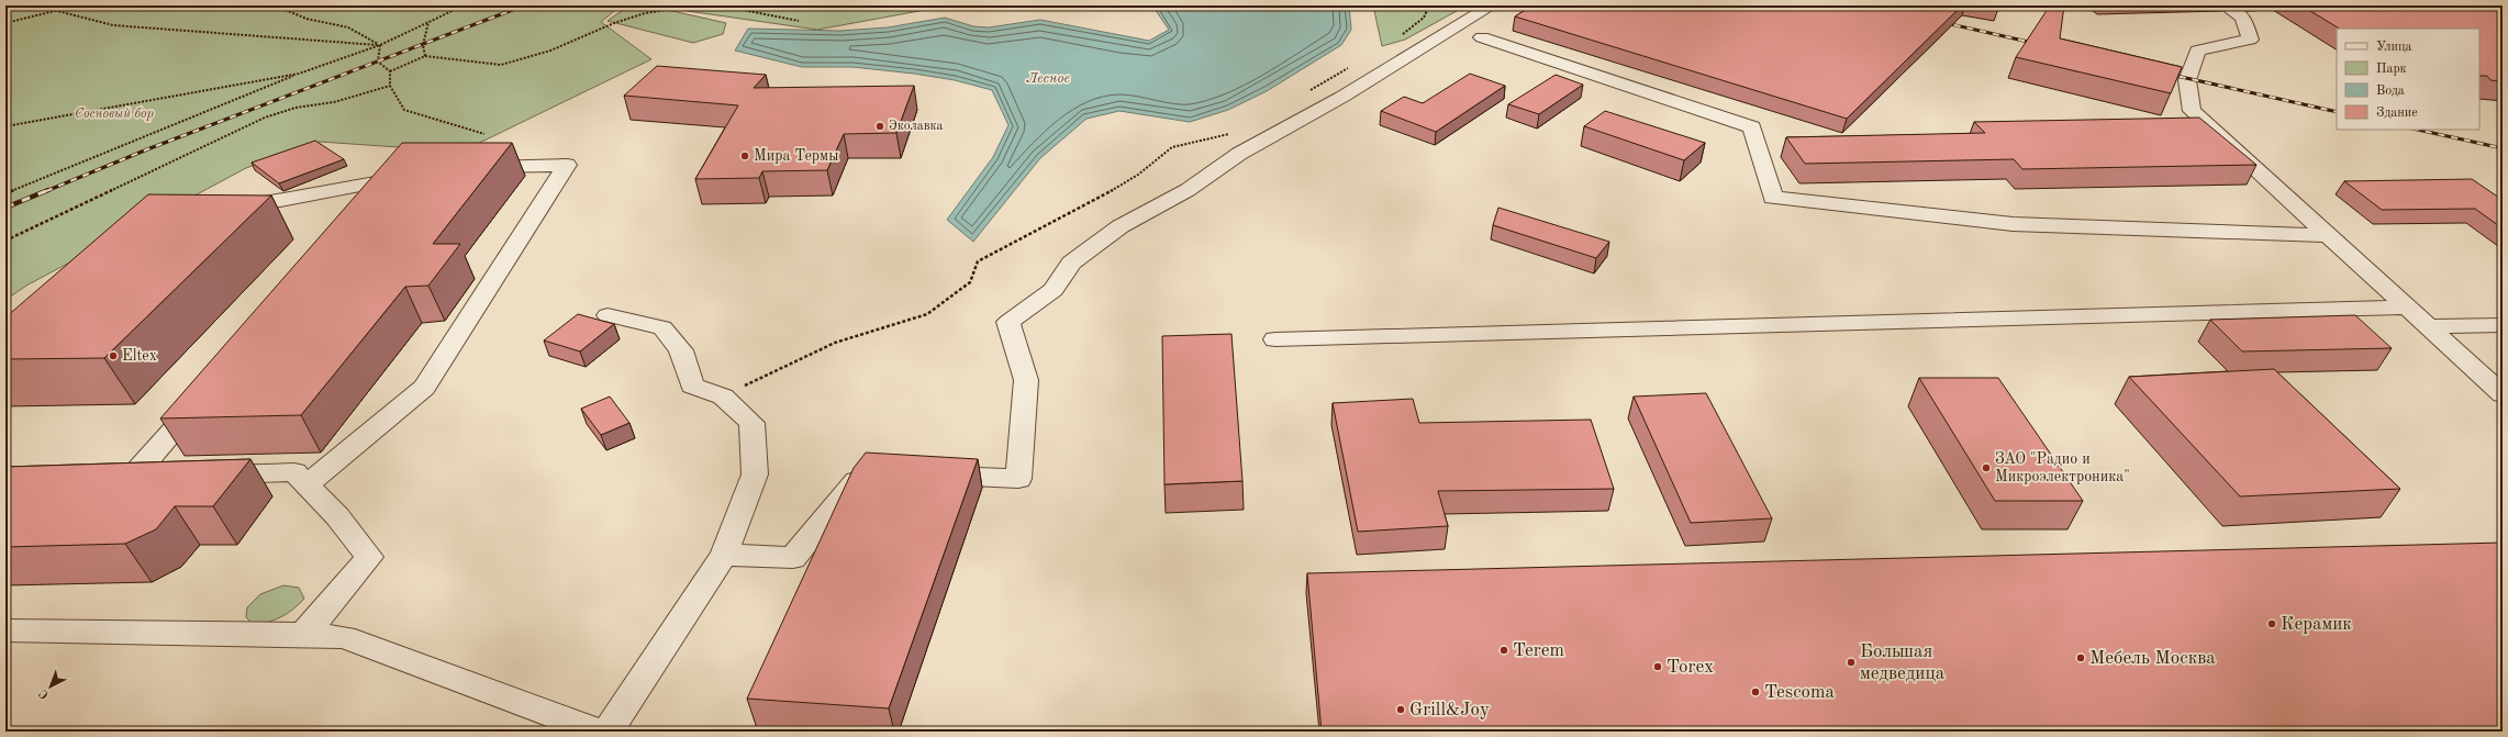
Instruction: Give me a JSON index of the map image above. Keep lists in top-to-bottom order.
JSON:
{
  "water": ["Лесное"],
  "parks": ["Сосновый бор"],
  "places": [
    "Эколавка",
    "Мира Термы",
    "Eltex",
    "ЗАО \"Радио и Микроэлектроника\"",
    "Керамик",
    "Terem",
    "Мебель Москва",
    "Большая медведица",
    "Torex",
    "Tescoma",
    "Grill&Joy"
  ],
  "legend": [
    "Улица",
    "Парк",
    "Вода",
    "Здание"
  ],
  "north": "bottom left"
}
